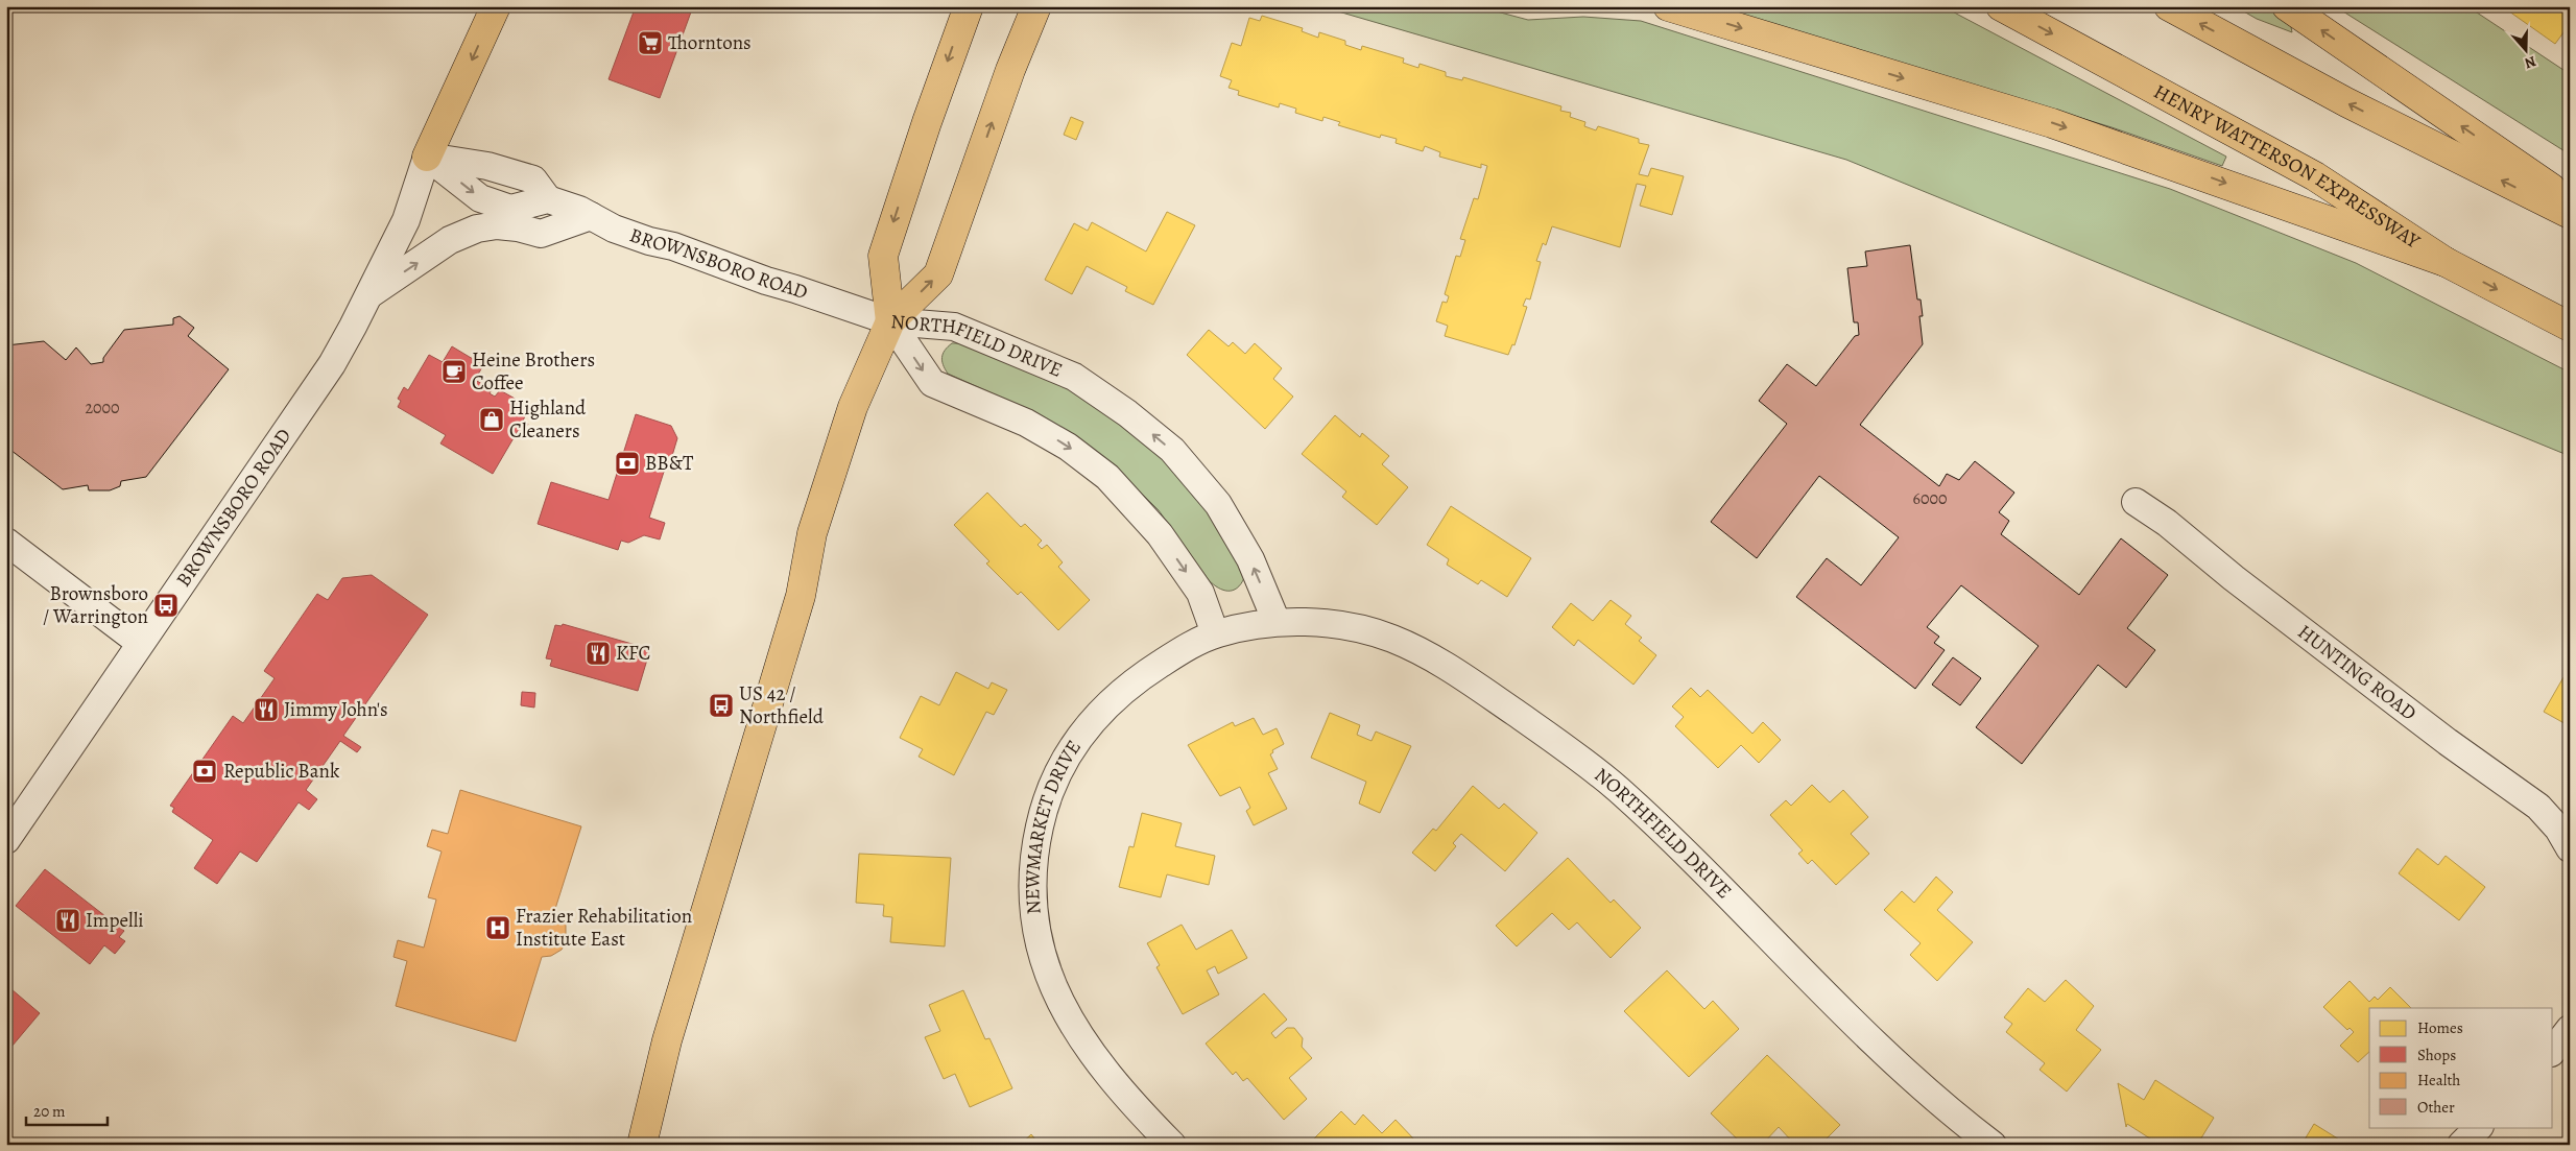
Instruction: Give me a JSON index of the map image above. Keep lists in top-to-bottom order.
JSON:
{
  "streets": {
    "main road": ["HENRY WATTERSON EXPRESSWAY"],
    "street": [
      "BROWNSBORO ROAD",
      "NORTHFIELD DRIVE",
      "HUNTING ROAD",
      "NEWMARKET DRIVE"
    ]
  },
  "crossings": [
    ["BROWNSBORO ROAD", "NORTHFIELD DRIVE"],
    ["NORTHFIELD DRIVE", "NEWMARKET DRIVE"]
  ],
  "places": {
    "supermarket": ["Thorntons"],
    "cafe": ["Heine Brothers Coffee"],
    "shop": ["Highland Cleaners"],
    "bank": ["BB&T", "Republic Bank"],
    "bus stop": ["Brownsboro / Warrington", "US 42 / Northfield"],
    "restaurant": ["KFC", "Jimmy John's", "Impelli"],
    "hospital": ["Frazier Rehabilitation Institute East"]
  },
  "house_numbers": ["2000", "6000"],
  "legend": [
    "Homes",
    "Shops",
    "Health",
    "Other"
  ],
  "scale_bar": "20 m",
  "north": "bottom"
}
